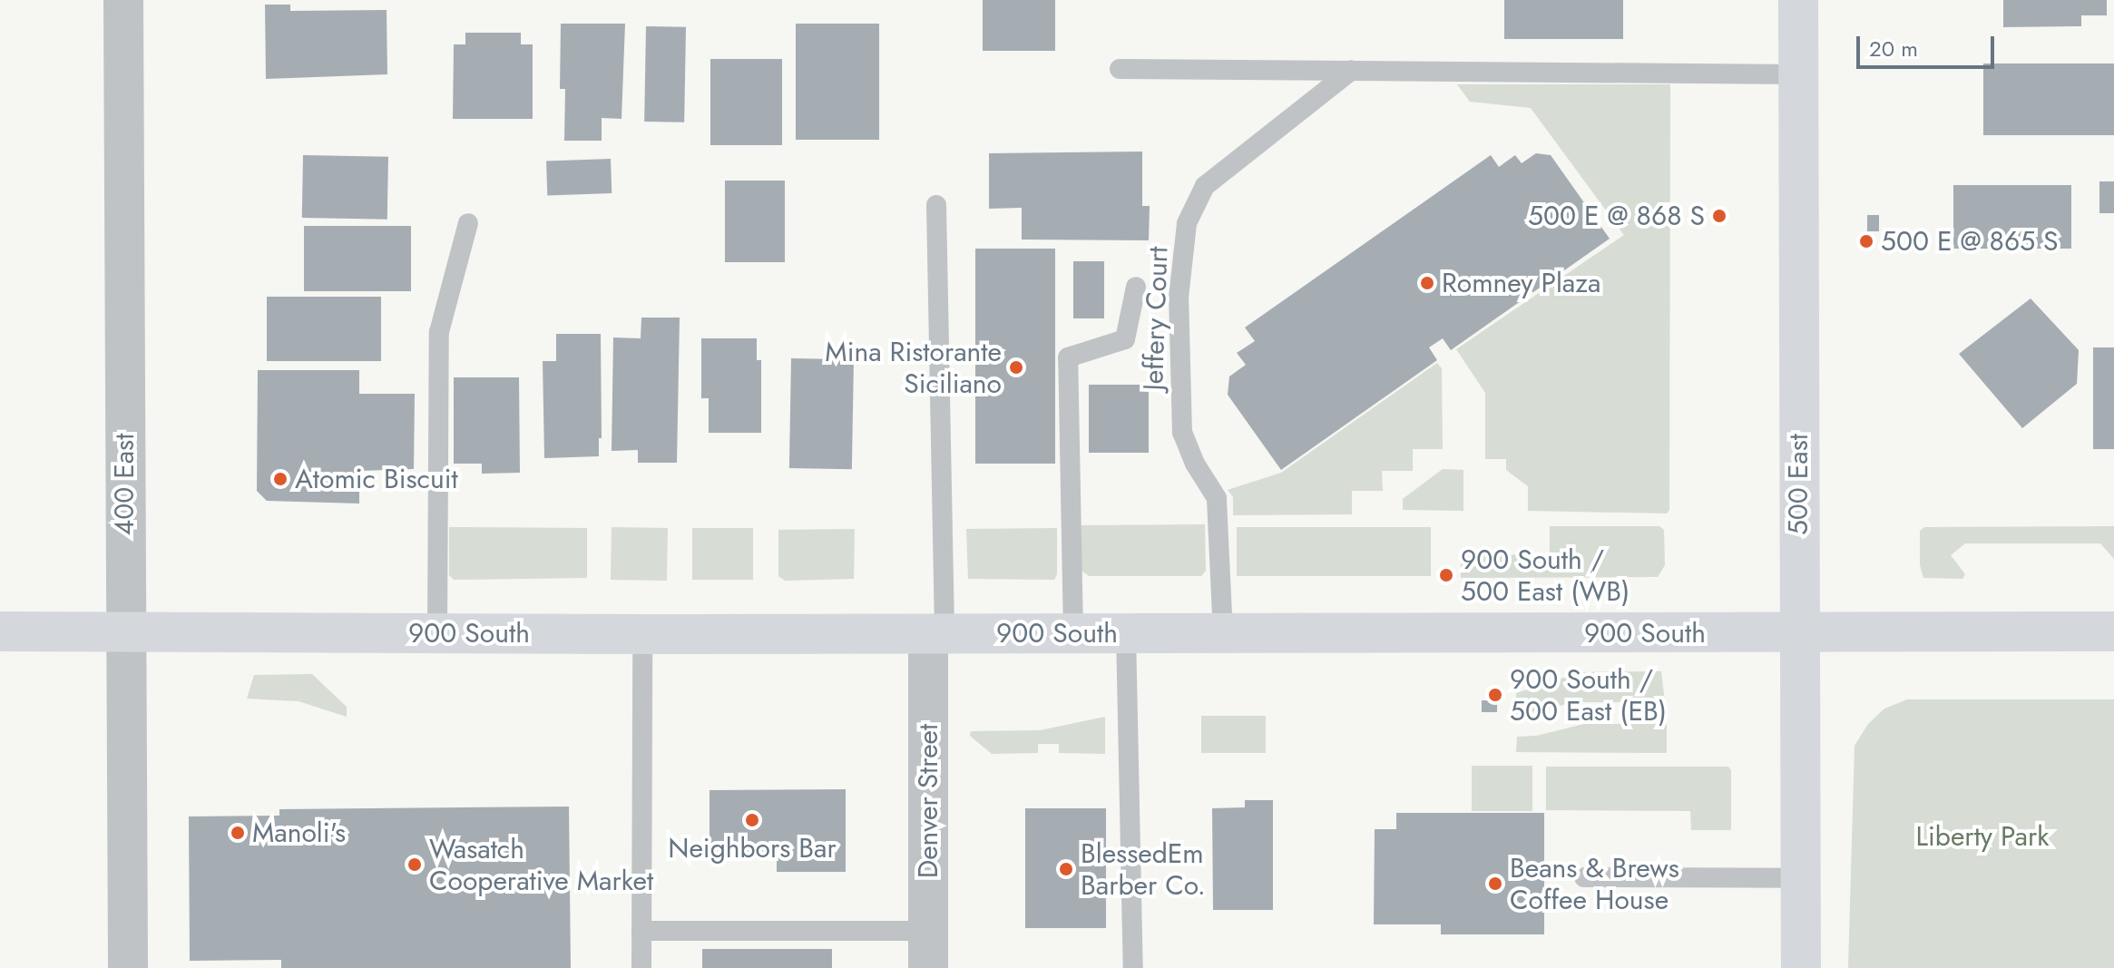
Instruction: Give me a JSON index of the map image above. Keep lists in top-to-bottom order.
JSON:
{
  "streets": {
    "street": [
      "400 East",
      "500 East",
      "900 South",
      "Denver Street"
    ],
    "lane": ["Jeffery Court"]
  },
  "crossings": [
    ["Jeffery Court", "900 South"],
    ["400 East", "900 South"],
    ["500 East", "900 South"],
    ["900 South", "Denver Street"]
  ],
  "parks": ["Liberty Park"],
  "places": [
    "500 E @ 868 S",
    "500 E @ 865 S",
    "Romney Plaza",
    "Mina Ristorante Siciliano",
    "Atomic Biscuit",
    "900 South / 500 East (WB)",
    "900 South / 500 East (EB)",
    "Neighbors Bar",
    "Manoli's",
    "Wasatch Cooperative Market",
    "BlessedEm Barber Co.",
    "Beans & Brews Coffee House"
  ],
  "scale_bar": "20 m"
}
